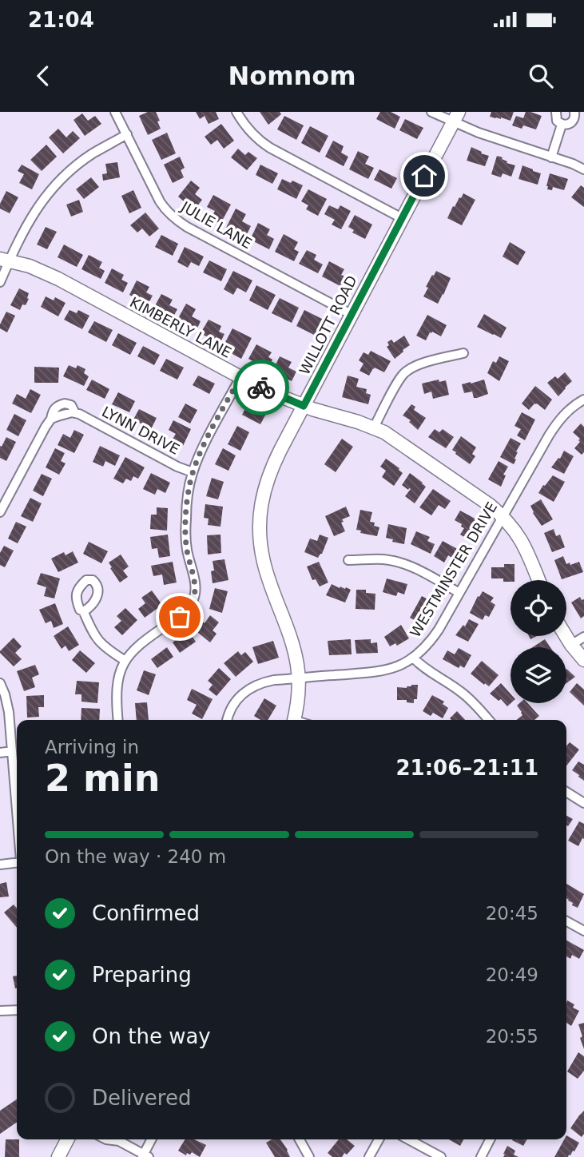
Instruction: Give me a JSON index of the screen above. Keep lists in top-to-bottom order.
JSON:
{
  "streets": {
    "street": [
      "JULIE LANE",
      "WILLOTT ROAD",
      "KIMBERLY LANE",
      "LYNN DRIVE",
      "WESTMINSTER DRIVE"
    ]
  },
  "crossings": [
    ["JULIE LANE", "WILLOTT ROAD"],
    ["WILLOTT ROAD", "KIMBERLY LANE"],
    ["WILLOTT ROAD", "WESTMINSTER DRIVE"],
    ["KIMBERLY LANE", "WESTMINSTER DRIVE"]
  ],
  "page": {
    "status": "21:04",
    "header": "Nomnom",
    "heading": ["2 min", "Arriving in", "21:06–21:11"],
    "bar": "On the way · 240 m",
    "list": [
      ["Confirmed", "20:45"],
      ["Preparing", "20:49"],
      ["On the way", "20:55"],
      "Delivered"
    ]
  }
}
